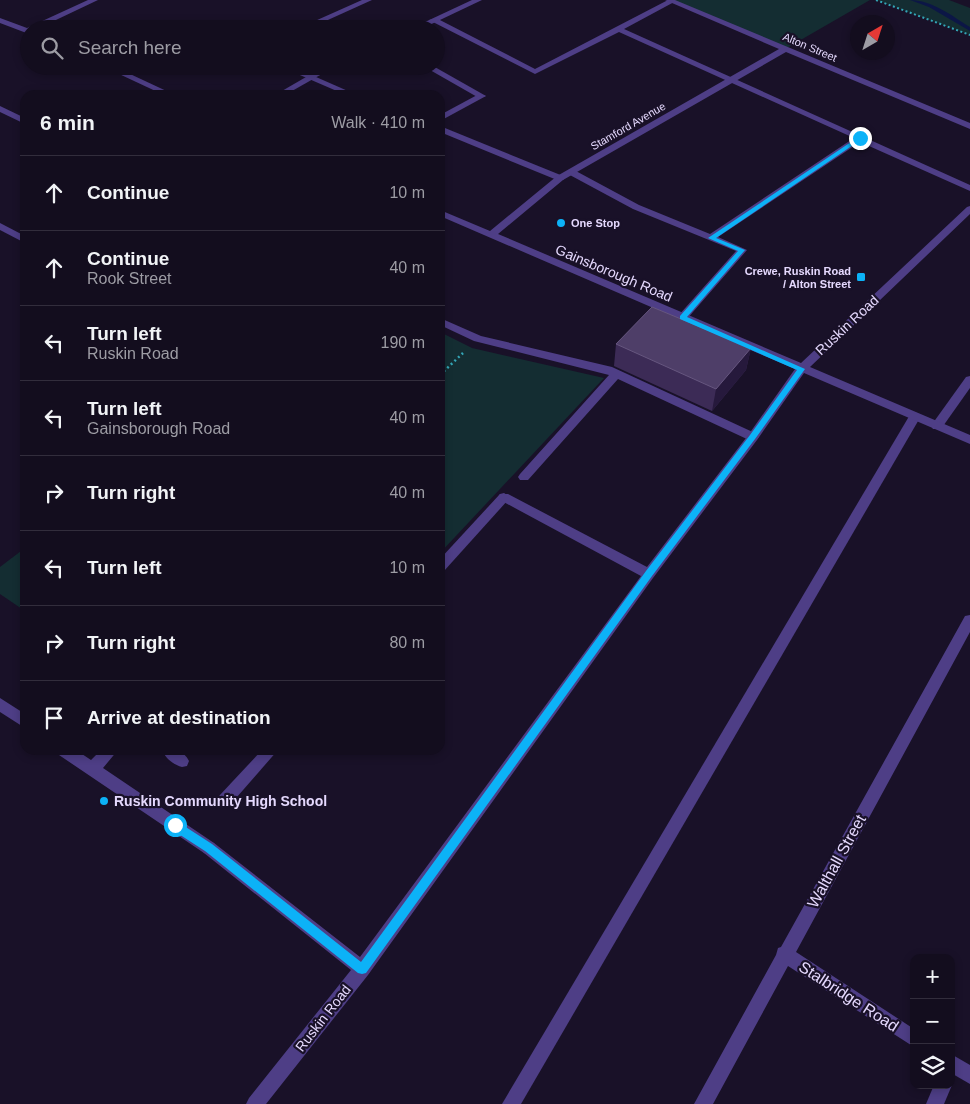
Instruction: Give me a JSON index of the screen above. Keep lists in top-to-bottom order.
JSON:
{
  "streets": {
    "street": [
      "Alton Street",
      "Stamford Avenue",
      "Gainsborough Road",
      "Ruskin Road",
      "Walthall Street",
      "Stalbridge Road"
    ]
  },
  "crossings": [
    ["Alton Street", "Stamford Avenue"],
    ["Stamford Avenue", "Gainsborough Road"],
    ["Gainsborough Road", "Ruskin Road"],
    ["Walthall Street", "Stalbridge Road"]
  ],
  "places": {
    "other": ["One Stop", "Ruskin Community High School"],
    "transit": ["Crewe, Ruskin Road / Alton Street"]
  },
  "north": "top right",
  "page": {
    "search": "Search here",
    "heading": ["6 min", "Walk · 410 m"],
    "list": [
      ["Continue", "10 m"],
      ["Continue", "Rook Street", "40 m"],
      ["Turn left", "Ruskin Road", "190 m"],
      ["Turn left", "Gainsborough Road", "40 m"],
      ["Turn right", "40 m"],
      ["Turn left", "10 m"],
      ["Turn right", "80 m"],
      "Arrive at destination"
    ],
    "map_buttons": ["+", "−"]
  }
}
